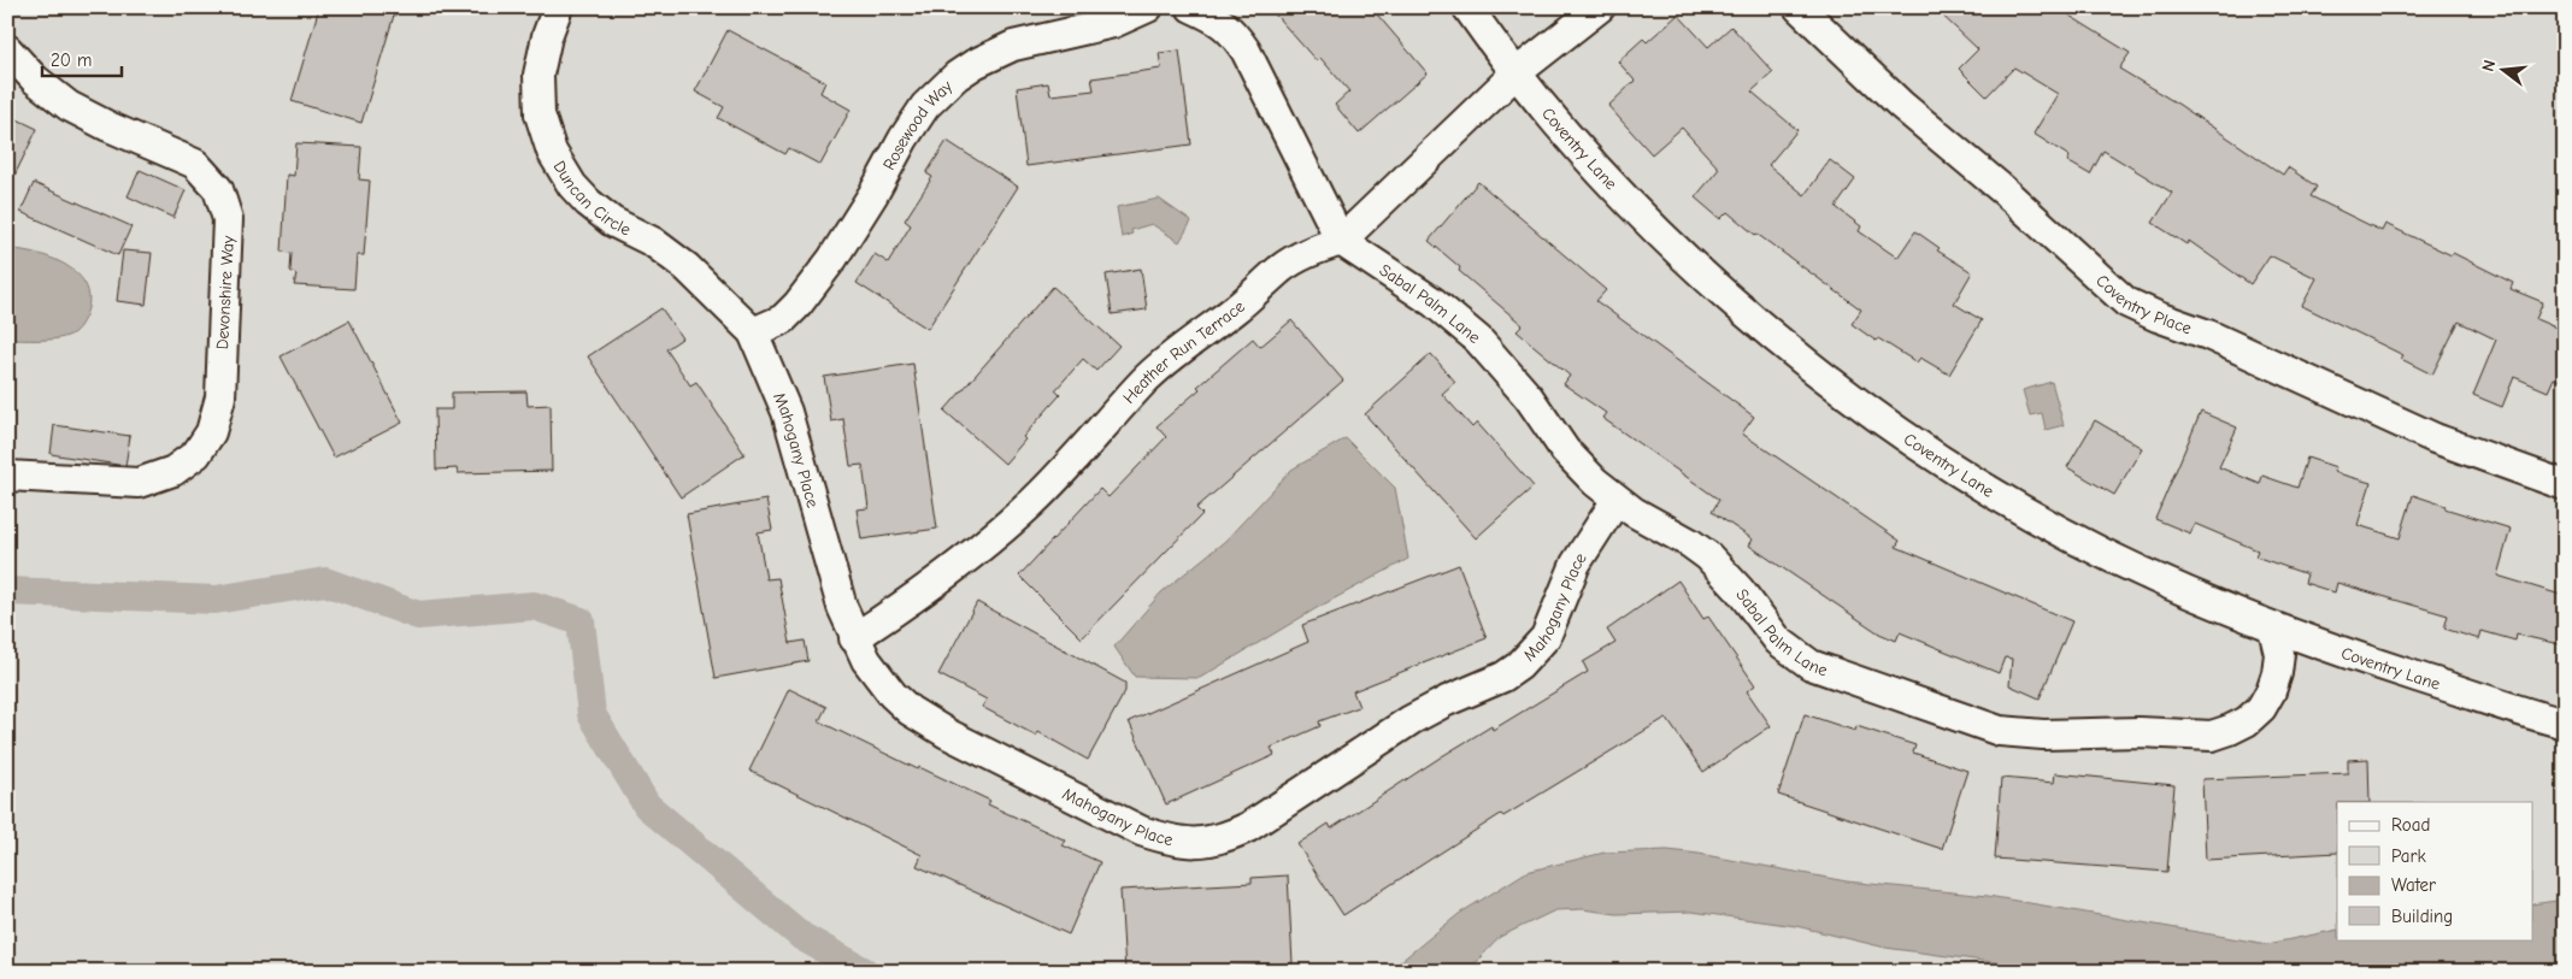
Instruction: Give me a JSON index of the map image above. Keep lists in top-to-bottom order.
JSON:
{
  "streets": {
    "street": [
      "Rosewood Way",
      "Coventry Lane",
      "Duncan Circle",
      "Devonshire Way",
      "Coventry Place",
      "Sabal Palm Lane",
      "Heather Run Terrace",
      "Mahogany Place"
    ]
  },
  "crossings": [
    ["Rosewood Way", "Duncan Circle"],
    ["Rosewood Way", "Mahogany Place"],
    ["Coventry Lane", "Sabal Palm Lane"],
    ["Coventry Lane", "Heather Run Terrace"],
    ["Duncan Circle", "Mahogany Place"],
    ["Sabal Palm Lane", "Heather Run Terrace"],
    ["Sabal Palm Lane", "Mahogany Place"],
    ["Heather Run Terrace", "Mahogany Place"]
  ],
  "legend": [
    "Road",
    "Park",
    "Water",
    "Building"
  ],
  "scale_bar": "20 m",
  "north": "left"
}
